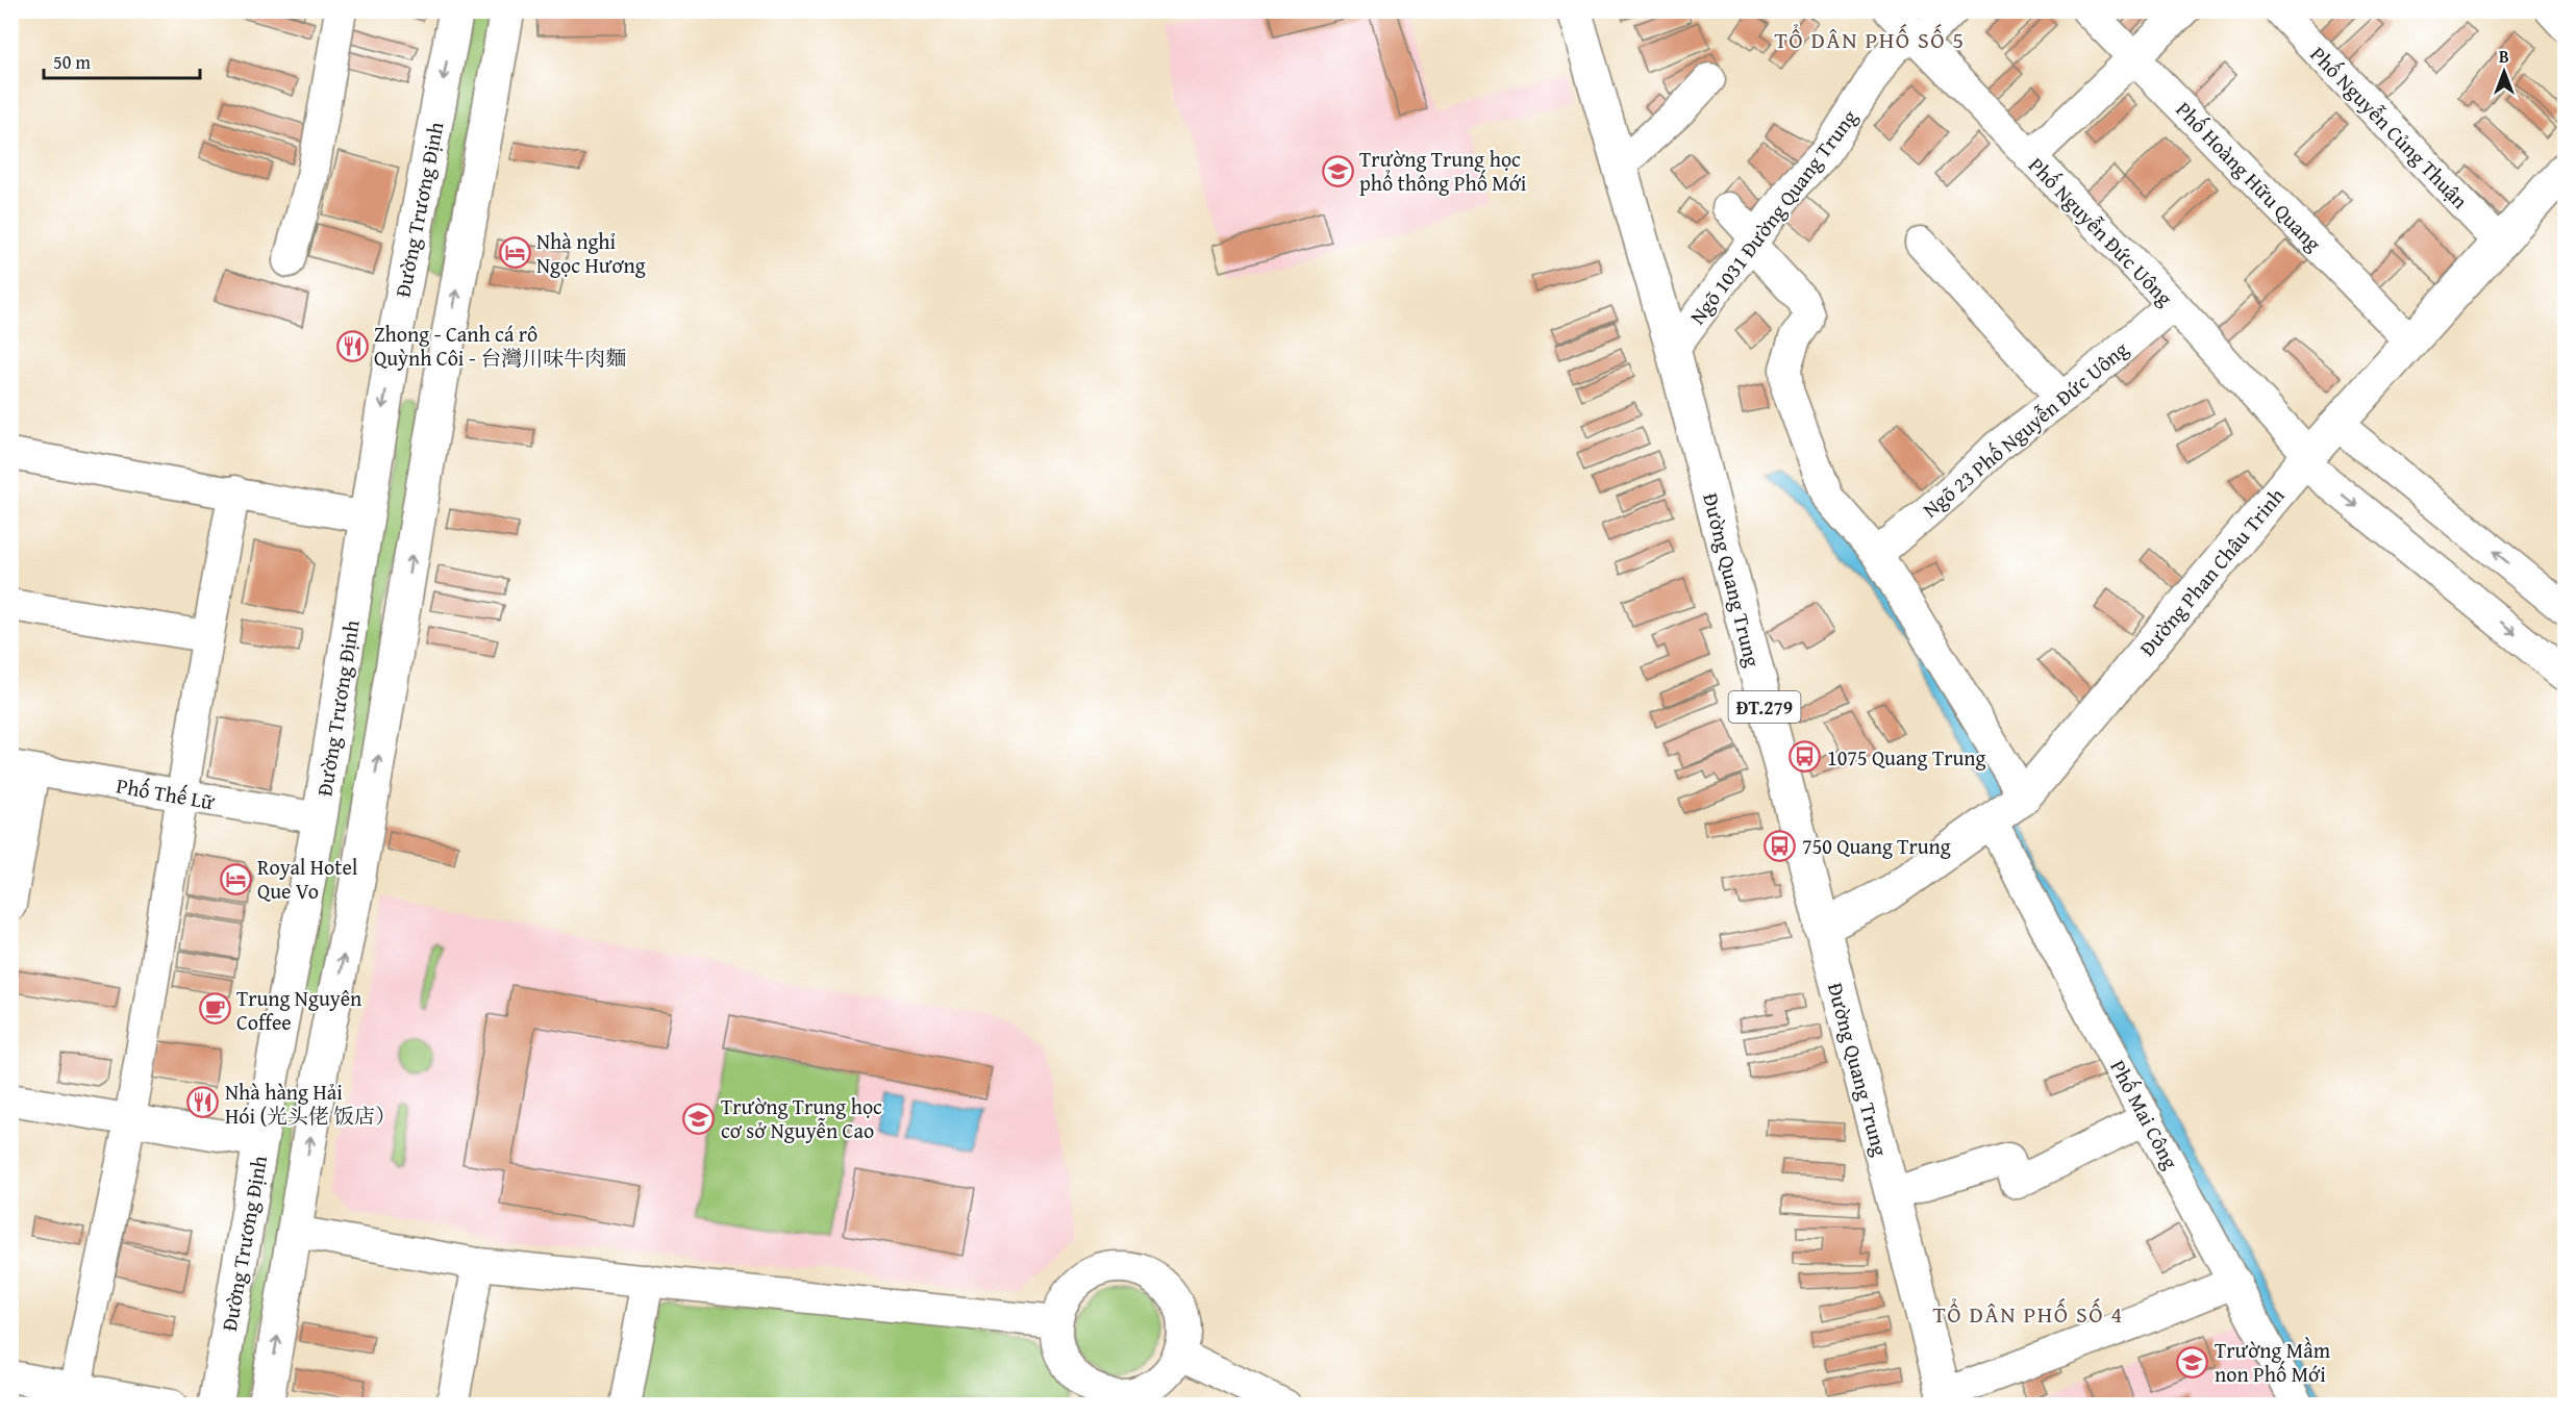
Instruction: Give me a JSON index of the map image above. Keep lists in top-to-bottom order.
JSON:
{
  "streets": {
    "main road": [
      "Đường Trương Định",
      "Đường Phan Châu Trinh",
      "Đường Quang Trung",
      "ĐT.279"
    ],
    "street": [
      "Phố Nguyễn Củng Thuận",
      "Phố Hoàng Hữu Quang",
      "Ngõ 1031 Đường Quang Trung",
      "Phố Nguyễn Đức Uông",
      "Ngõ 23 Phố Nguyễn Đức Uông",
      "Phố Thế Lữ",
      "Phố Mai Công"
    ]
  },
  "crossings": [
    ["Phố Nguyễn Củng Thuận", "Đường Phan Châu Trinh"],
    ["Phố Hoàng Hữu Quang", "Đường Phan Châu Trinh"],
    ["Đường Trương Định", "Phố Thế Lữ"],
    ["Ngõ 1031 Đường Quang Trung", "Phố Nguyễn Đức Uông"],
    ["Ngõ 1031 Đường Quang Trung", "Đường Quang Trung"],
    ["Phố Nguyễn Đức Uông", "Ngõ 23 Phố Nguyễn Đức Uông"],
    ["Phố Nguyễn Đức Uông", "Đường Phan Châu Trinh"],
    ["Đường Phan Châu Trinh", "Đường Quang Trung"],
    ["Đường Phan Châu Trinh", "Phố Mai Công"]
  ],
  "districts": ["TỔ DÂN PHỐ SỐ 5", "TỔ DÂN PHỐ SỐ 4"],
  "places": {
    "school or university": ["Trường Trung học phổ thông Phố Mới", "Trường Trung học cơ sở Nguyễn Cao", "Trường Mầm non Phố Mới"],
    "hotel": ["Nhà nghỉ Ngọc Hương", "Royal Hotel Que Vo"],
    "restaurant": ["Zhong - Canh cá rô Quỳnh Côi - 台灣川味牛肉麵", "Nhà hàng Hải Hói (光头佬 饭店）"],
    "bus stop": ["1075 Quang Trung", "750 Quang Trung"],
    "cafe": ["Trung Nguyên Coffee"]
  },
  "scale_bar": "50 m",
  "north": "top"
}
